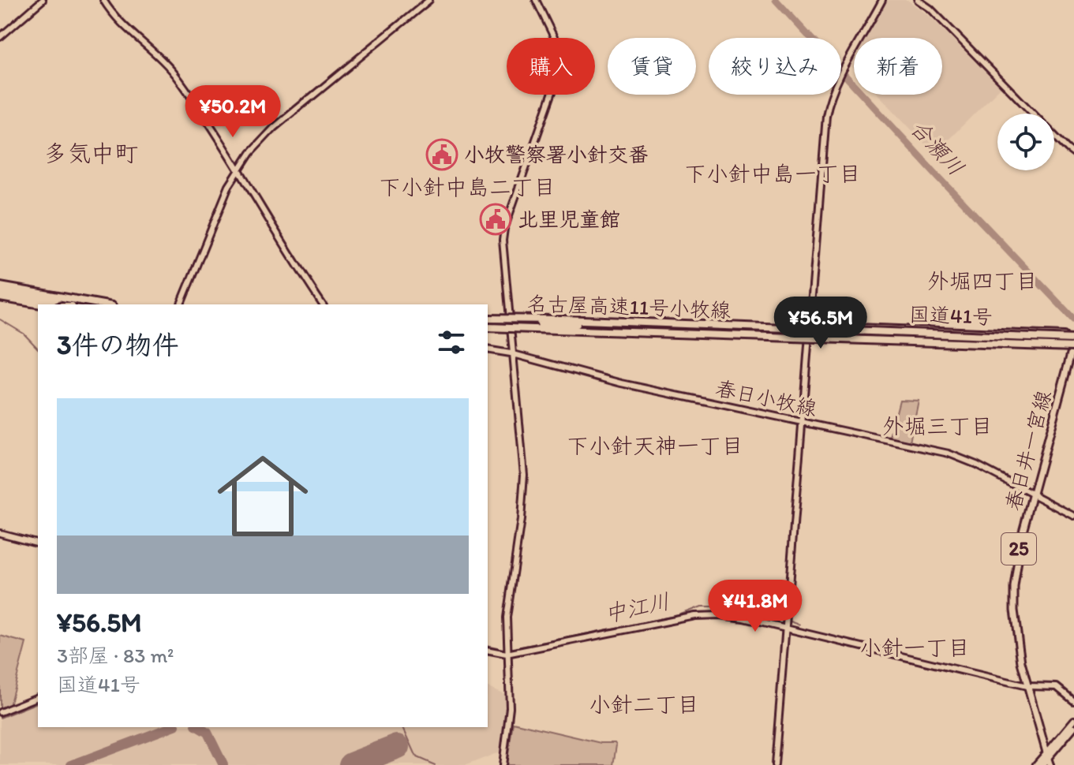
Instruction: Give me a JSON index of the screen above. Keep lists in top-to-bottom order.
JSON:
{
  "streets": {
    "highway": ["名古屋高速11号小牧線", "国道41号"],
    "main road": ["春日井一宮線", "25"],
    "street": ["春日小牧線"]
  },
  "crossings": [
    ["名古屋高速11号小牧線", "国道41号"],
    ["名古屋高速11号小牧線", "春日井一宮線"],
    ["国道41号", "春日井一宮線"],
    ["春日小牧線", "春日井一宮線"]
  ],
  "districts": [
    "多気中町",
    "下小針中島一丁目",
    "下小針中島二丁目",
    "外堀四丁目",
    "外堀三丁目",
    "下小針天神一丁目",
    "小針一丁目",
    "小針二丁目"
  ],
  "water": ["合瀬川", "中江川"],
  "places": {
    "public building": ["小牧警察署小針交番", "北里児童館"]
  },
  "page": {
    "chip": [
      "購入",
      "賃貸",
      "絞り込み",
      "新着"
    ],
    "price": ["¥50.2M", "¥56.5M", "¥41.8M"],
    "heading": "3件の物件",
    "list": [
      {
        "name": "¥56.5M",
        "note": "3部屋 · 83 m² · 国道41号"
      }
    ]
  }
}
